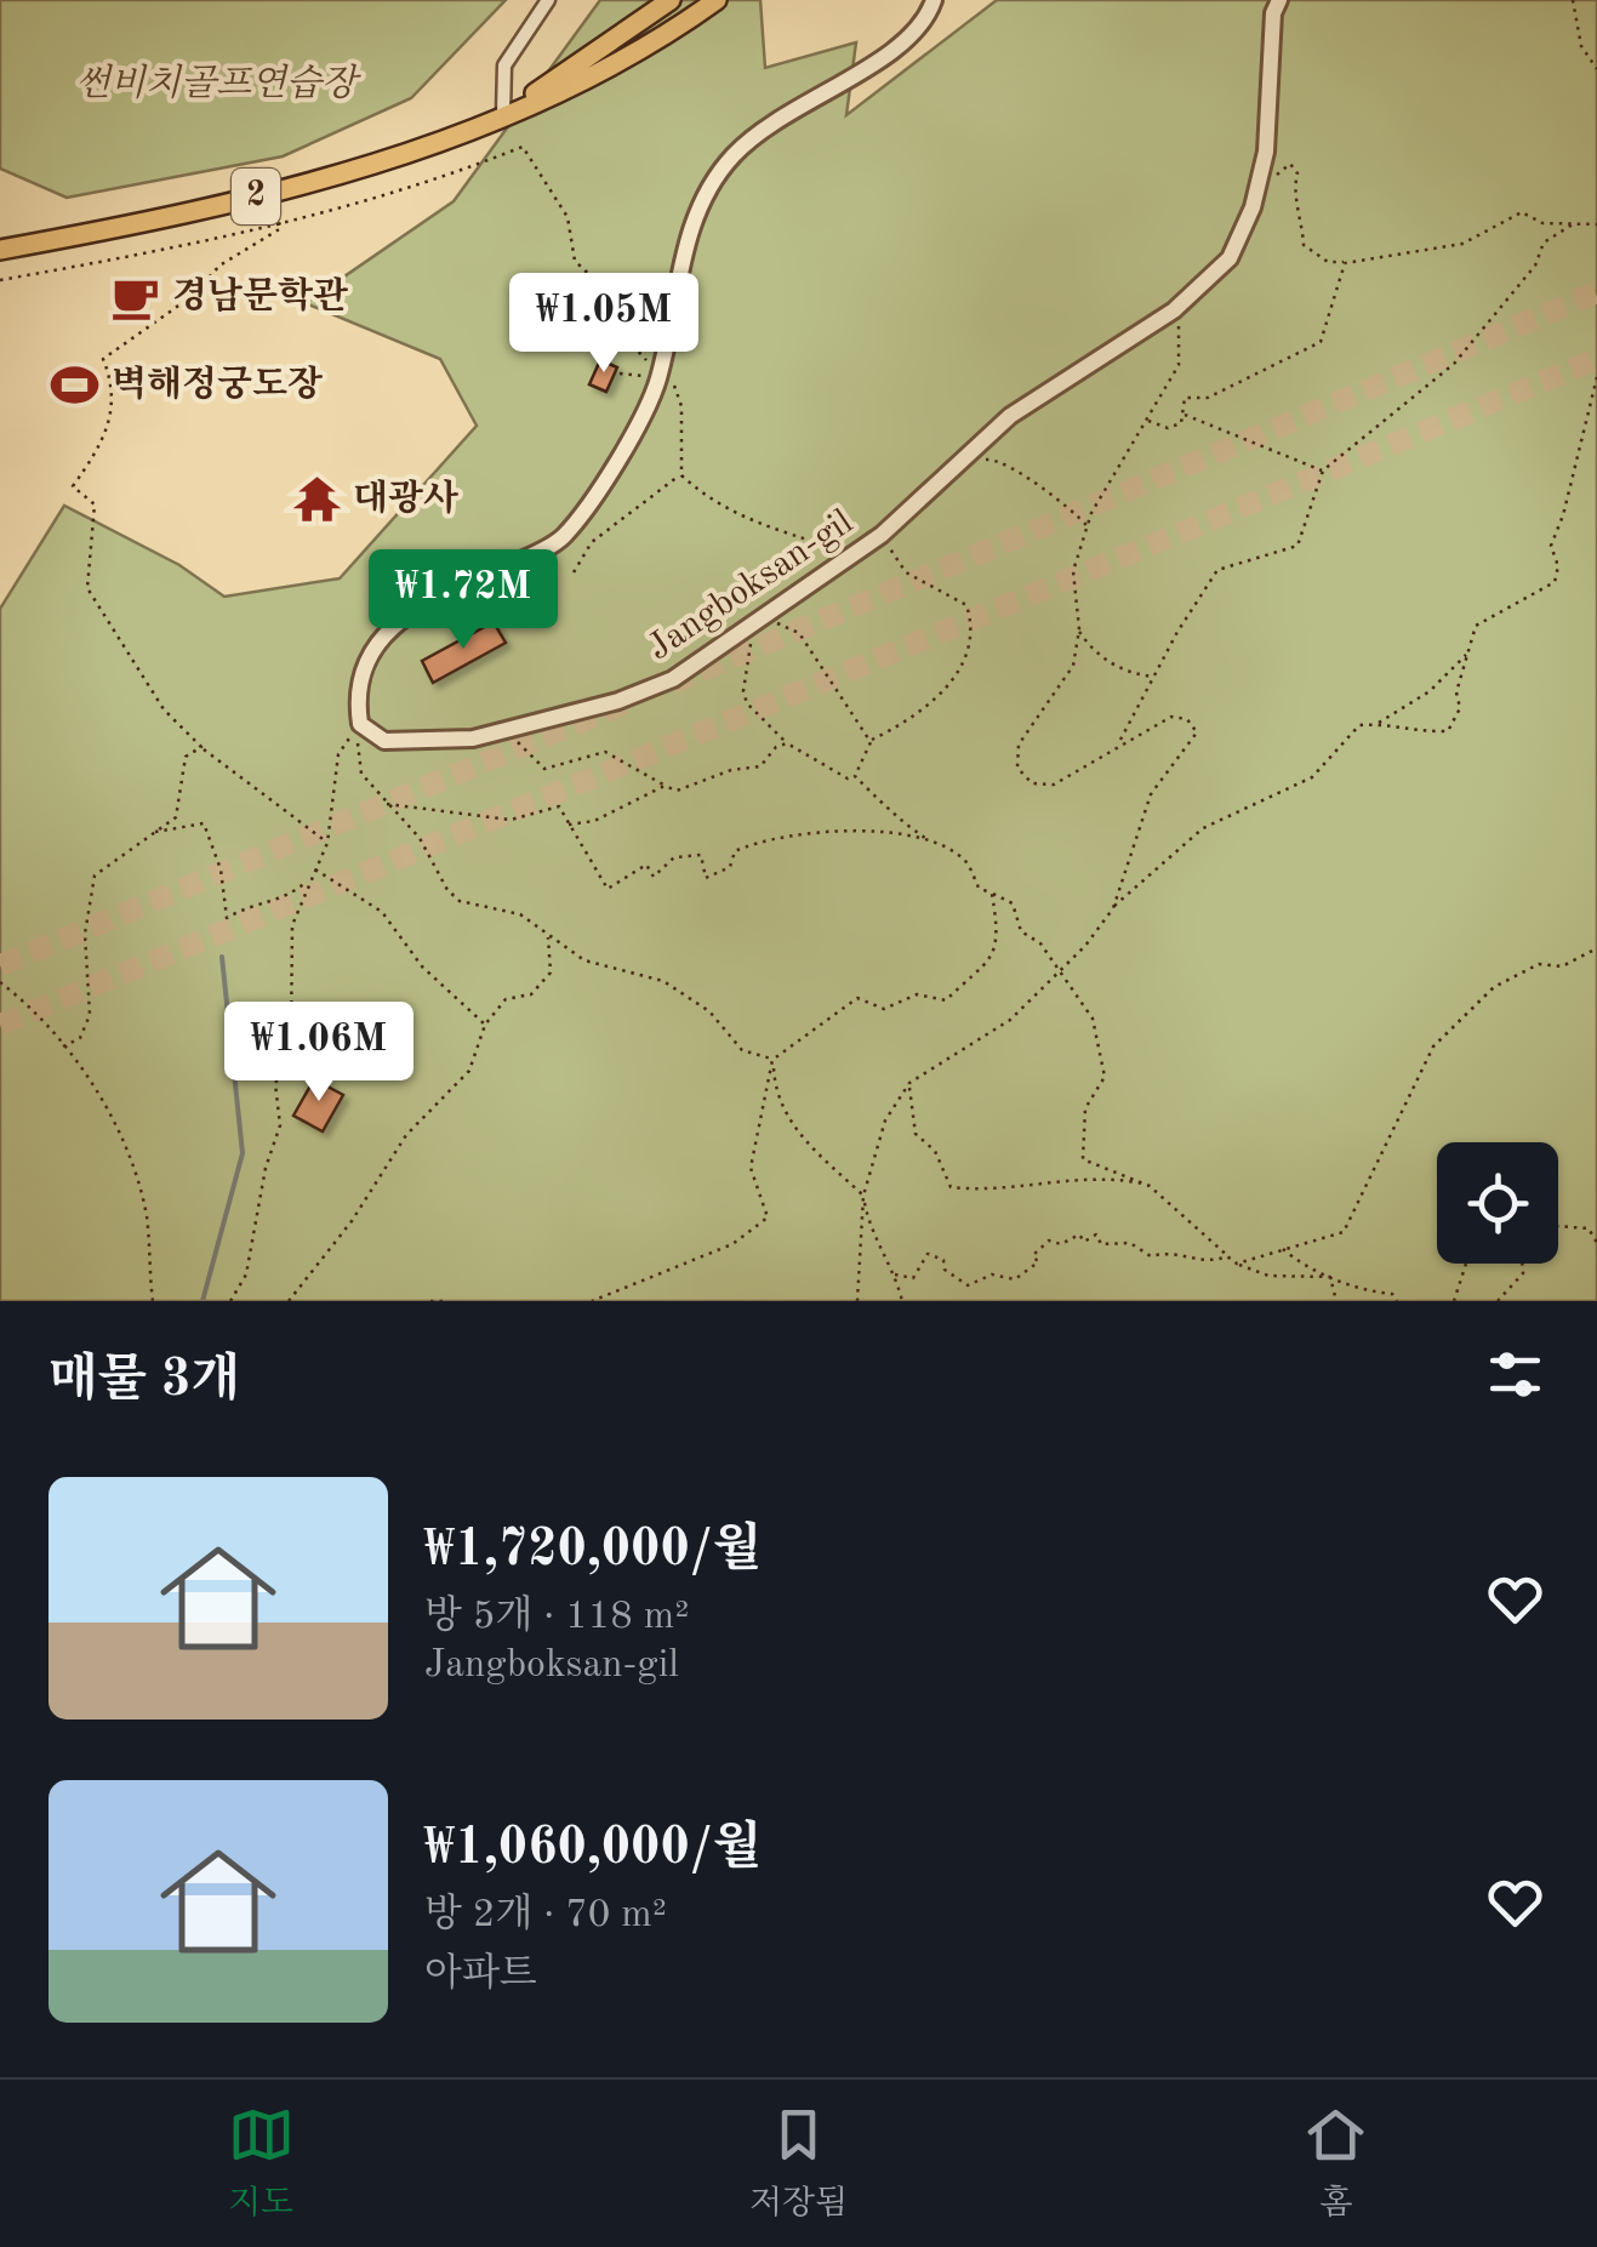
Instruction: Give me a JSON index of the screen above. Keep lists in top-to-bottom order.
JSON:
{
  "streets": {
    "main road": ["2"],
    "street": ["Jangboksan-gil"]
  },
  "parks": ["썬비치골프연습장"],
  "places": {
    "cafe": ["경남문학관"],
    "sports": ["벽해정궁도장"],
    "temple": ["대광사"]
  },
  "page": {
    "price": ["₩1.05M", "₩1.72M", "₩1.06M"],
    "heading": "매물 3개",
    "list": [
      {
        "name": "₩1,720,000/월",
        "note": "방 5개 · 118 m² · Jangboksan-gil"
      },
      {
        "name": "₩1,060,000/월",
        "note": "방 2개 · 70 m² · 아파트"
      }
    ],
    "tabs": ["지도", "저장됨", "홈"]
  }
}
